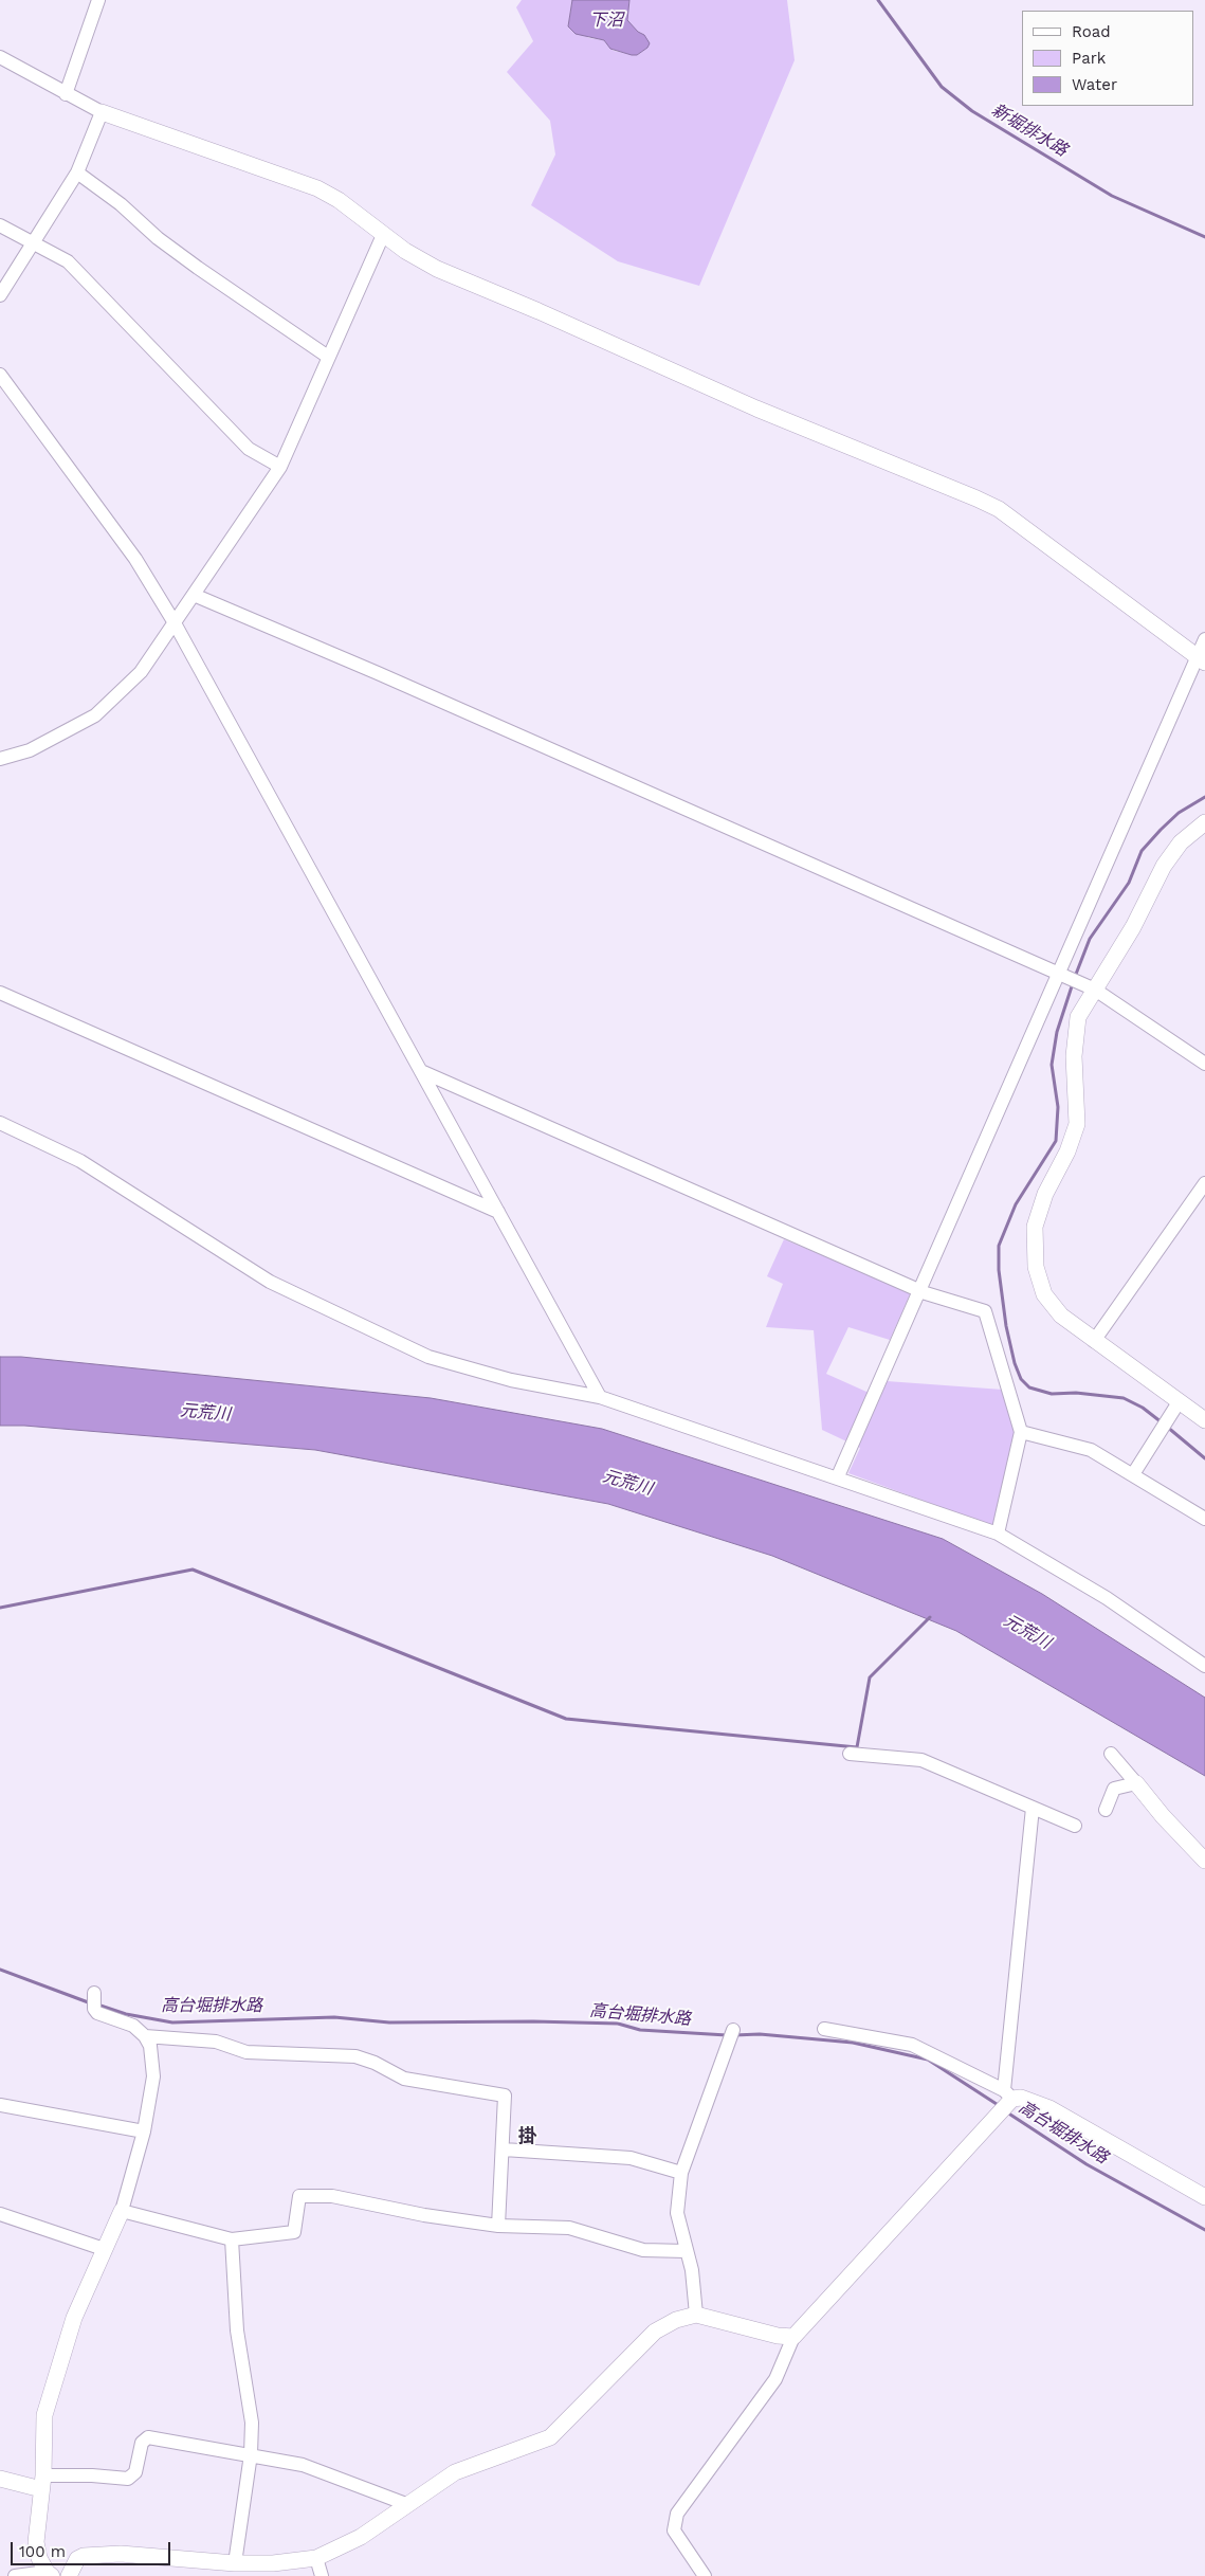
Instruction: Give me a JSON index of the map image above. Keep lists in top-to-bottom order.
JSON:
{
  "districts": ["掛"],
  "water": [
    "下沼",
    "新堀排水路",
    "元荒川",
    "高台堀排水路"
  ],
  "legend": ["Road", "Park", "Water"],
  "scale_bar": "100 m"
}
